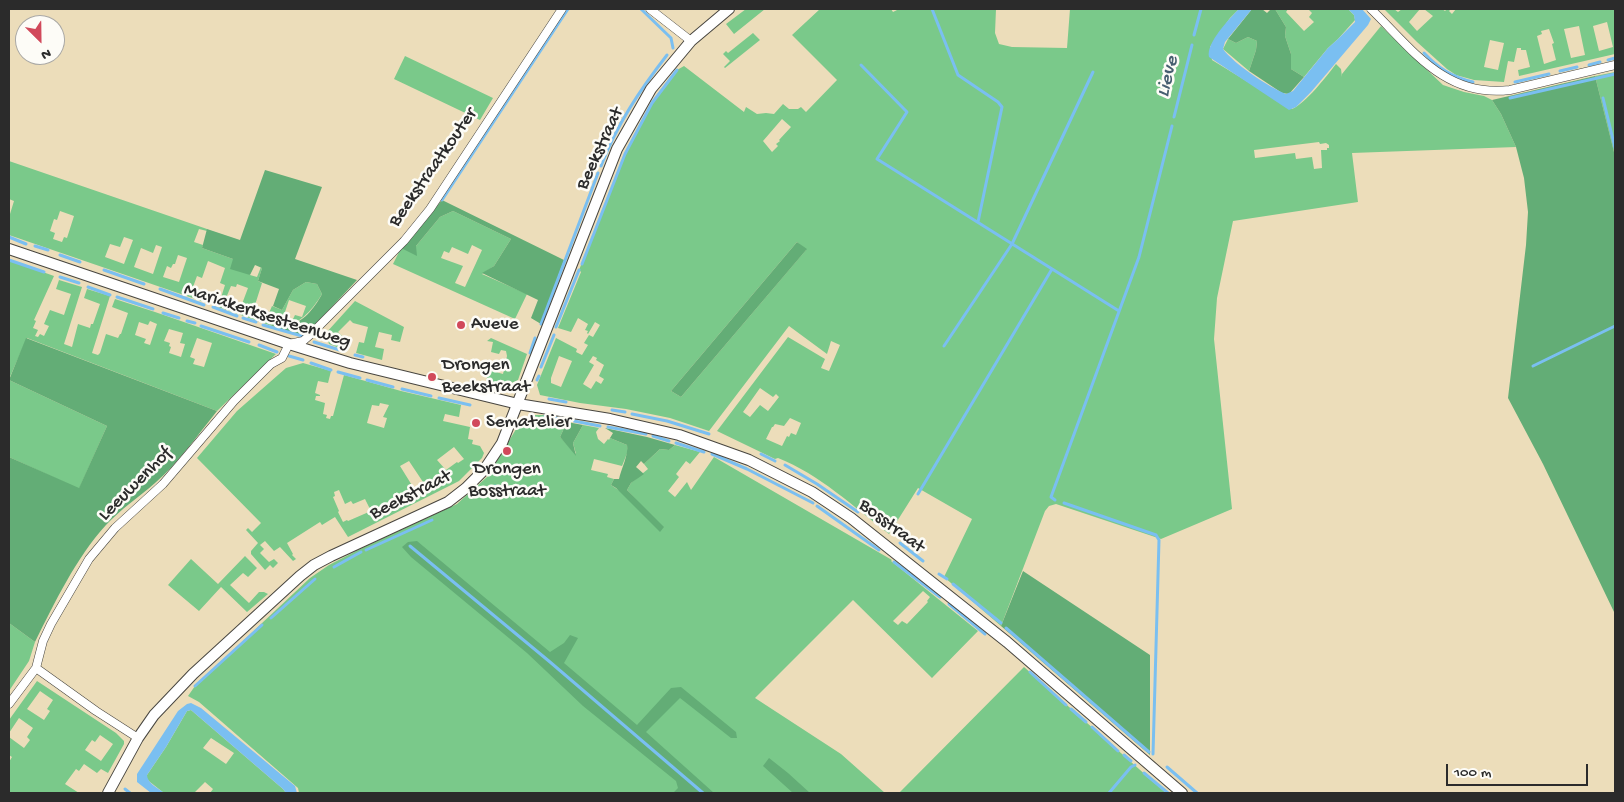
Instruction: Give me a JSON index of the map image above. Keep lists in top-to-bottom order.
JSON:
{
  "streets": {
    "street": [
      "Beekstraat",
      "Beekstraatkouter",
      "Mariakerksesteenweg",
      "Leeuwenhof",
      "Bosstraat"
    ]
  },
  "crossings": [
    ["Beekstraat", "Mariakerksesteenweg"],
    ["Beekstraat", "Bosstraat"],
    ["Beekstraatkouter", "Mariakerksesteenweg"],
    ["Beekstraatkouter", "Leeuwenhof"],
    ["Mariakerksesteenweg", "Leeuwenhof"],
    ["Mariakerksesteenweg", "Bosstraat"]
  ],
  "water": ["Lieve"],
  "places": [
    "Aveve",
    "Drongen Beekstraat",
    "Sematelier",
    "Drongen Bosstraat"
  ],
  "scale_bar": "100 m",
  "north": "bottom right"
}
